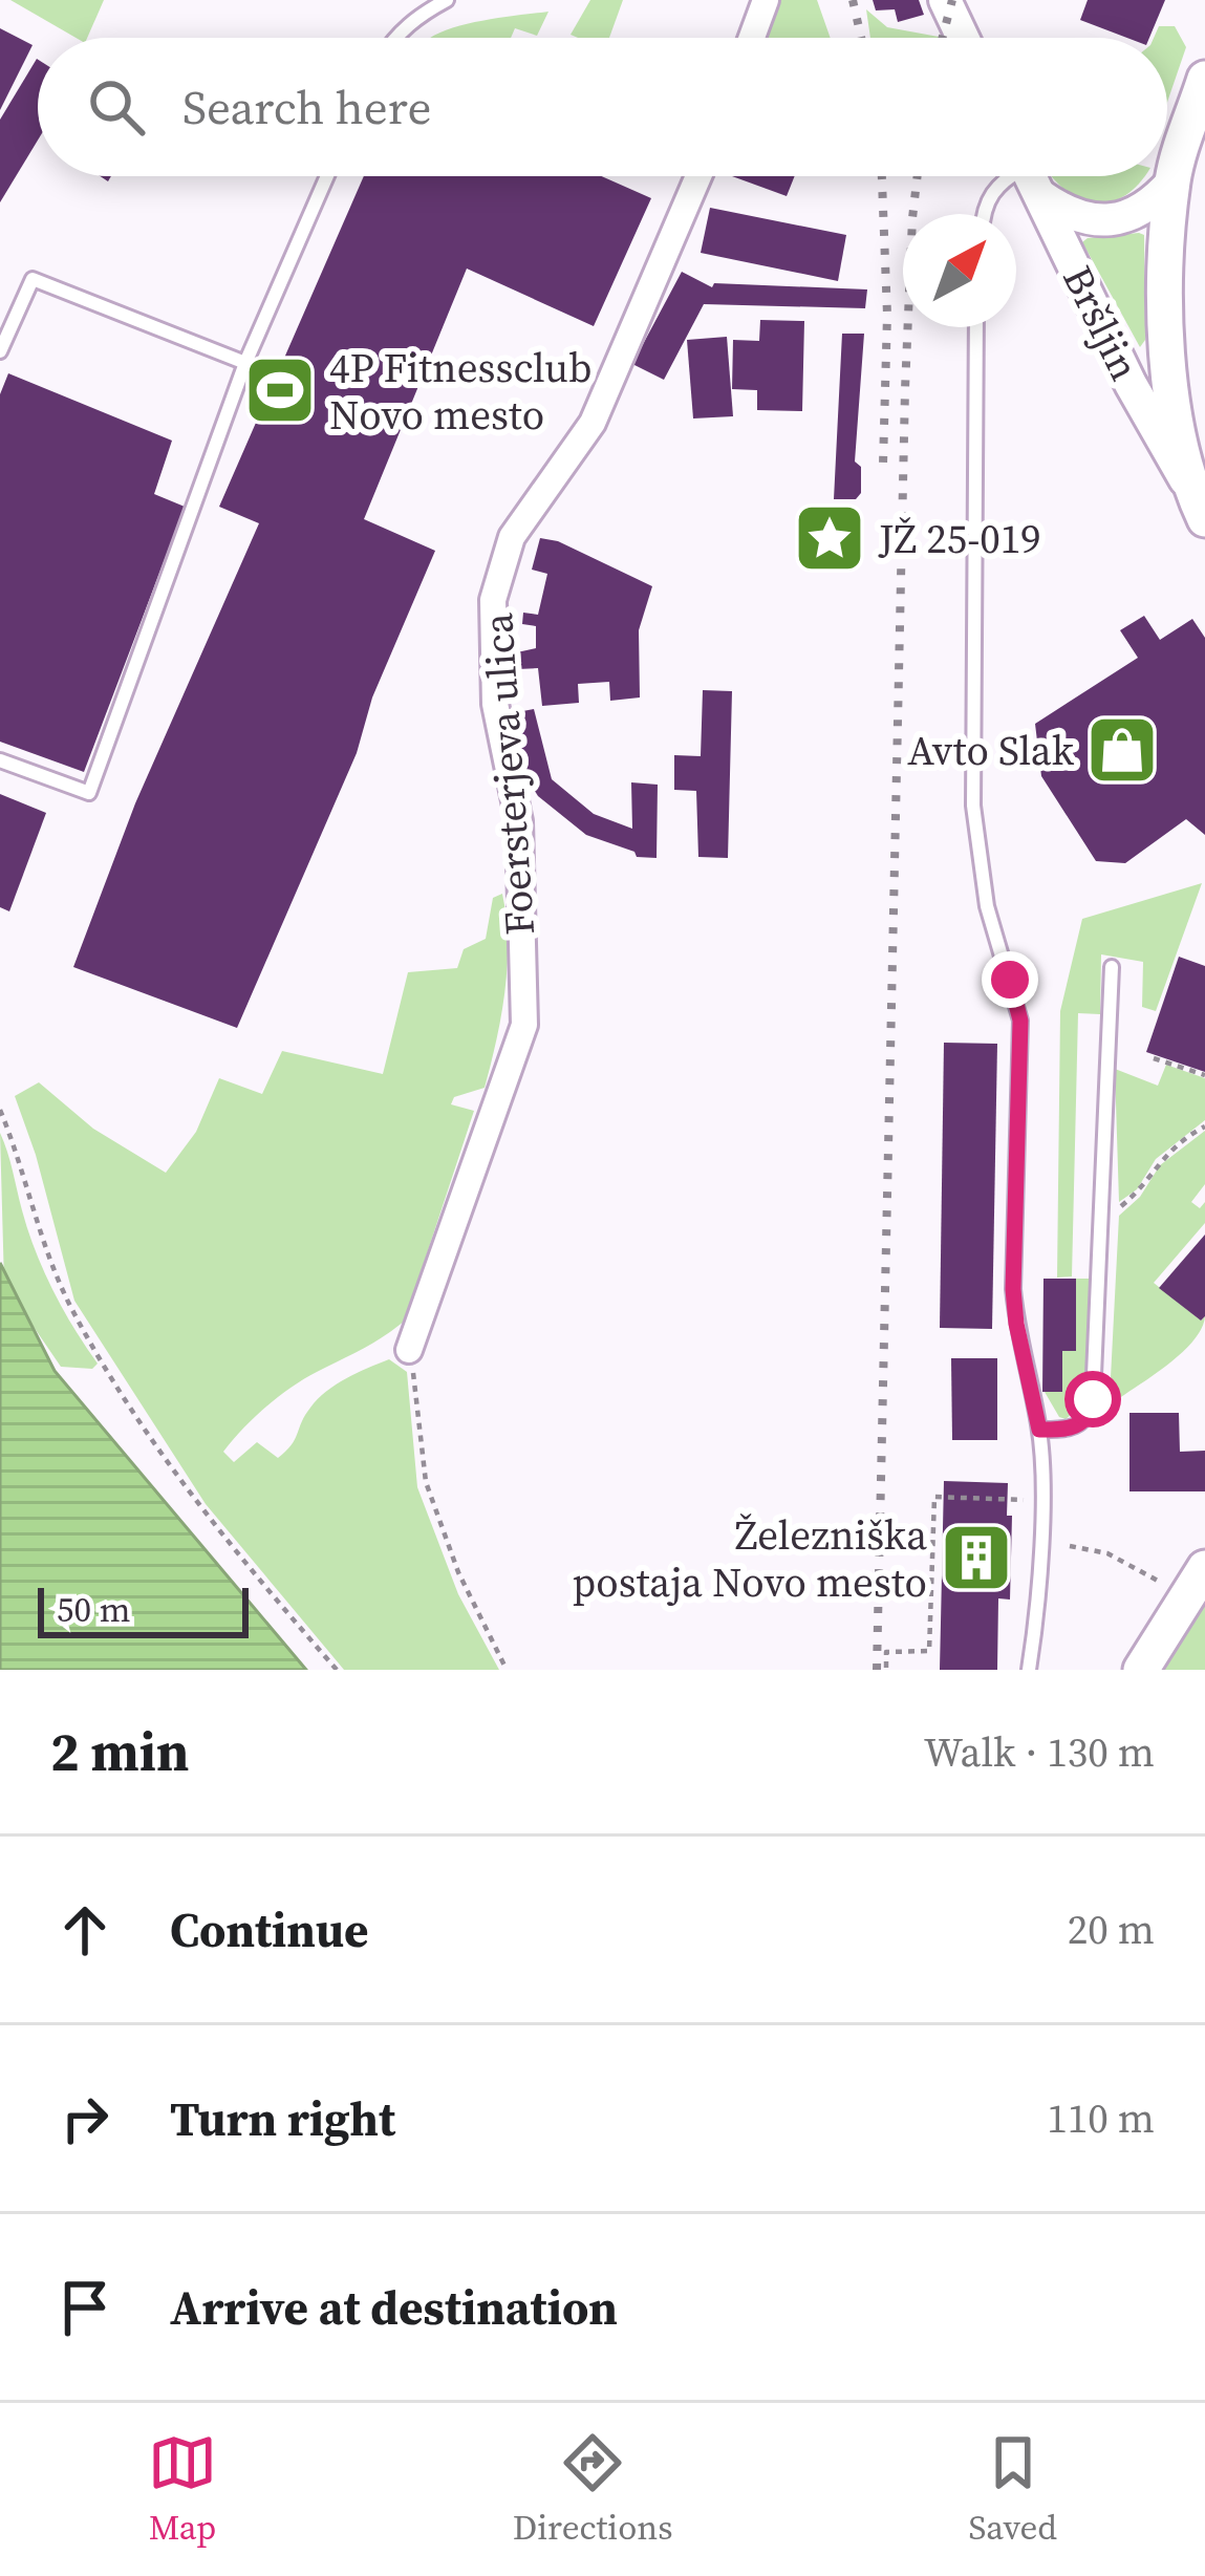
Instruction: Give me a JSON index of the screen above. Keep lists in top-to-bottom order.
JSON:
{
  "streets": {
    "street": ["Bršljin", "Foersterjeva ulica"]
  },
  "places": {
    "sports": ["4P Fitnessclub Novo mesto"],
    "place": ["JŽ 25-019"],
    "shop": ["Avto Slak"],
    "building": ["Železniška postaja Novo mesto"]
  },
  "scale_bar": "50 m",
  "north": "top right",
  "page": {
    "search": "Search here",
    "scale": "50 m",
    "heading": ["2 min", "Walk · 130 m"],
    "list": [
      ["Continue", "20 m"],
      ["Turn right", "110 m"],
      "Arrive at destination"
    ],
    "nav": ["Map", "Directions", "Saved"]
  }
}
